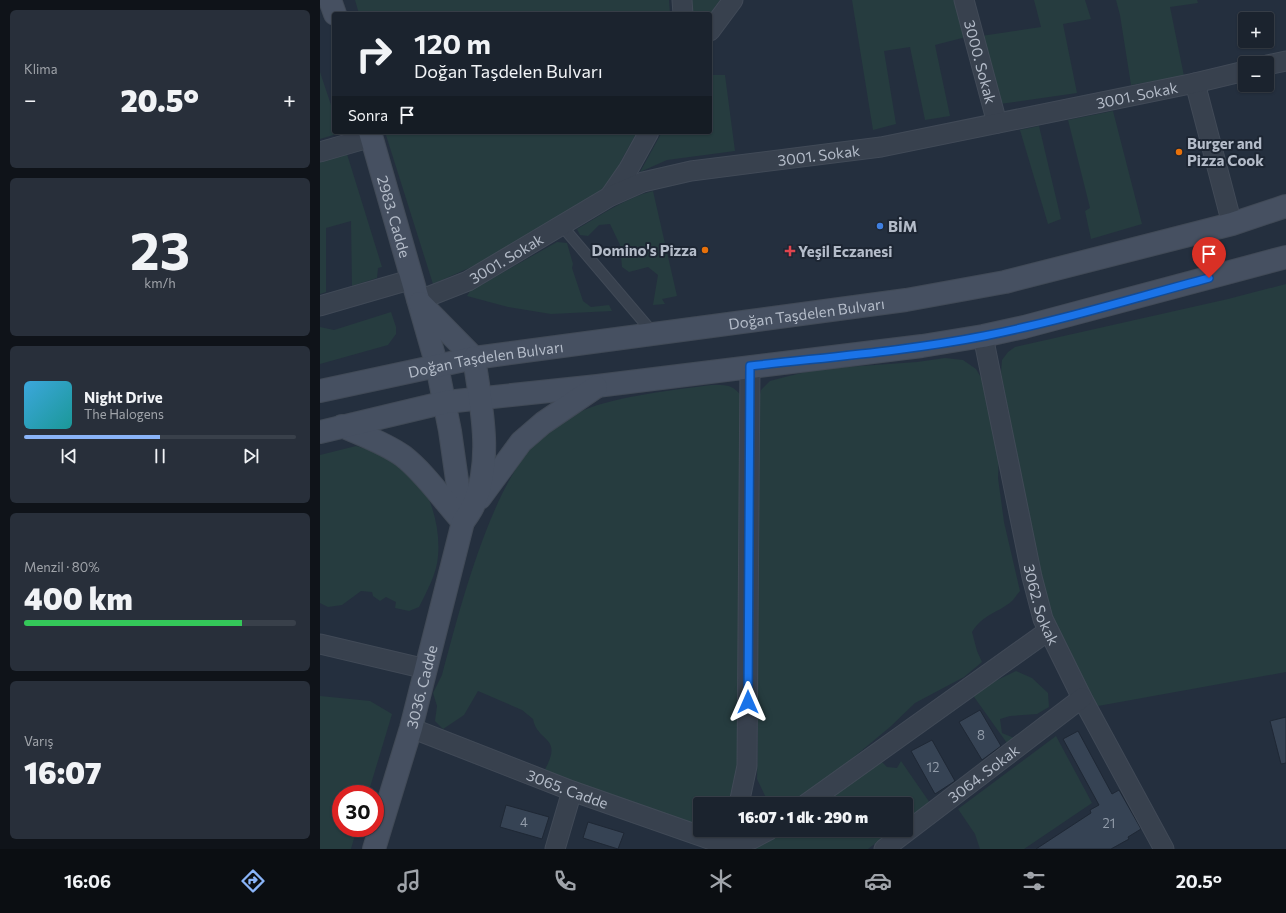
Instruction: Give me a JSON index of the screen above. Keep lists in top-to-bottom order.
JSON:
{
  "streets": {
    "main road": ["2983. Cadde", "Doğan Taşdelen Bulvarı", "3036. Cadde"],
    "street": [
      "3000. Sokak",
      "3001. Sokak",
      "3062. Sokak",
      "3064. Sokak",
      "3065. Cadde"
    ]
  },
  "crossings": [
    ["3000. Sokak", "3001. Sokak"],
    ["3001. Sokak", "2983. Cadde"],
    ["2983. Cadde", "Doğan Taşdelen Bulvarı"],
    ["2983. Cadde", "3036. Cadde"],
    ["Doğan Taşdelen Bulvarı", "3036. Cadde"],
    ["3062. Sokak", "3064. Sokak"],
    ["3036. Cadde", "3065. Cadde"]
  ],
  "places": {
    "other": ["Burger and Pizza Cook", "BİM", "Domino's Pizza"],
    "health": ["Yeşil Eczanesi"]
  },
  "house_numbers": [
    "8",
    "12",
    "4",
    "21"
  ],
  "page": {
    "tile": [
      "Klima",
      ["23", "km/h"],
      ["Menzil · 80%", "400 km"],
      ["Varış", "16:07"]
    ],
    "map_buttons": ["+", "−"],
    "turn": ["120 m", "Doğan Taşdelen Bulvarı"],
    "heat": ["−", "20.5°", "+"],
    "then": "Sonra",
    "song": ["Night Drive", "The Halogens"],
    "limit": "30",
    "trip": "16:07 · 1 dk · 290 m",
    "tabs": ["16:06", "20.5°"]
  }
}
